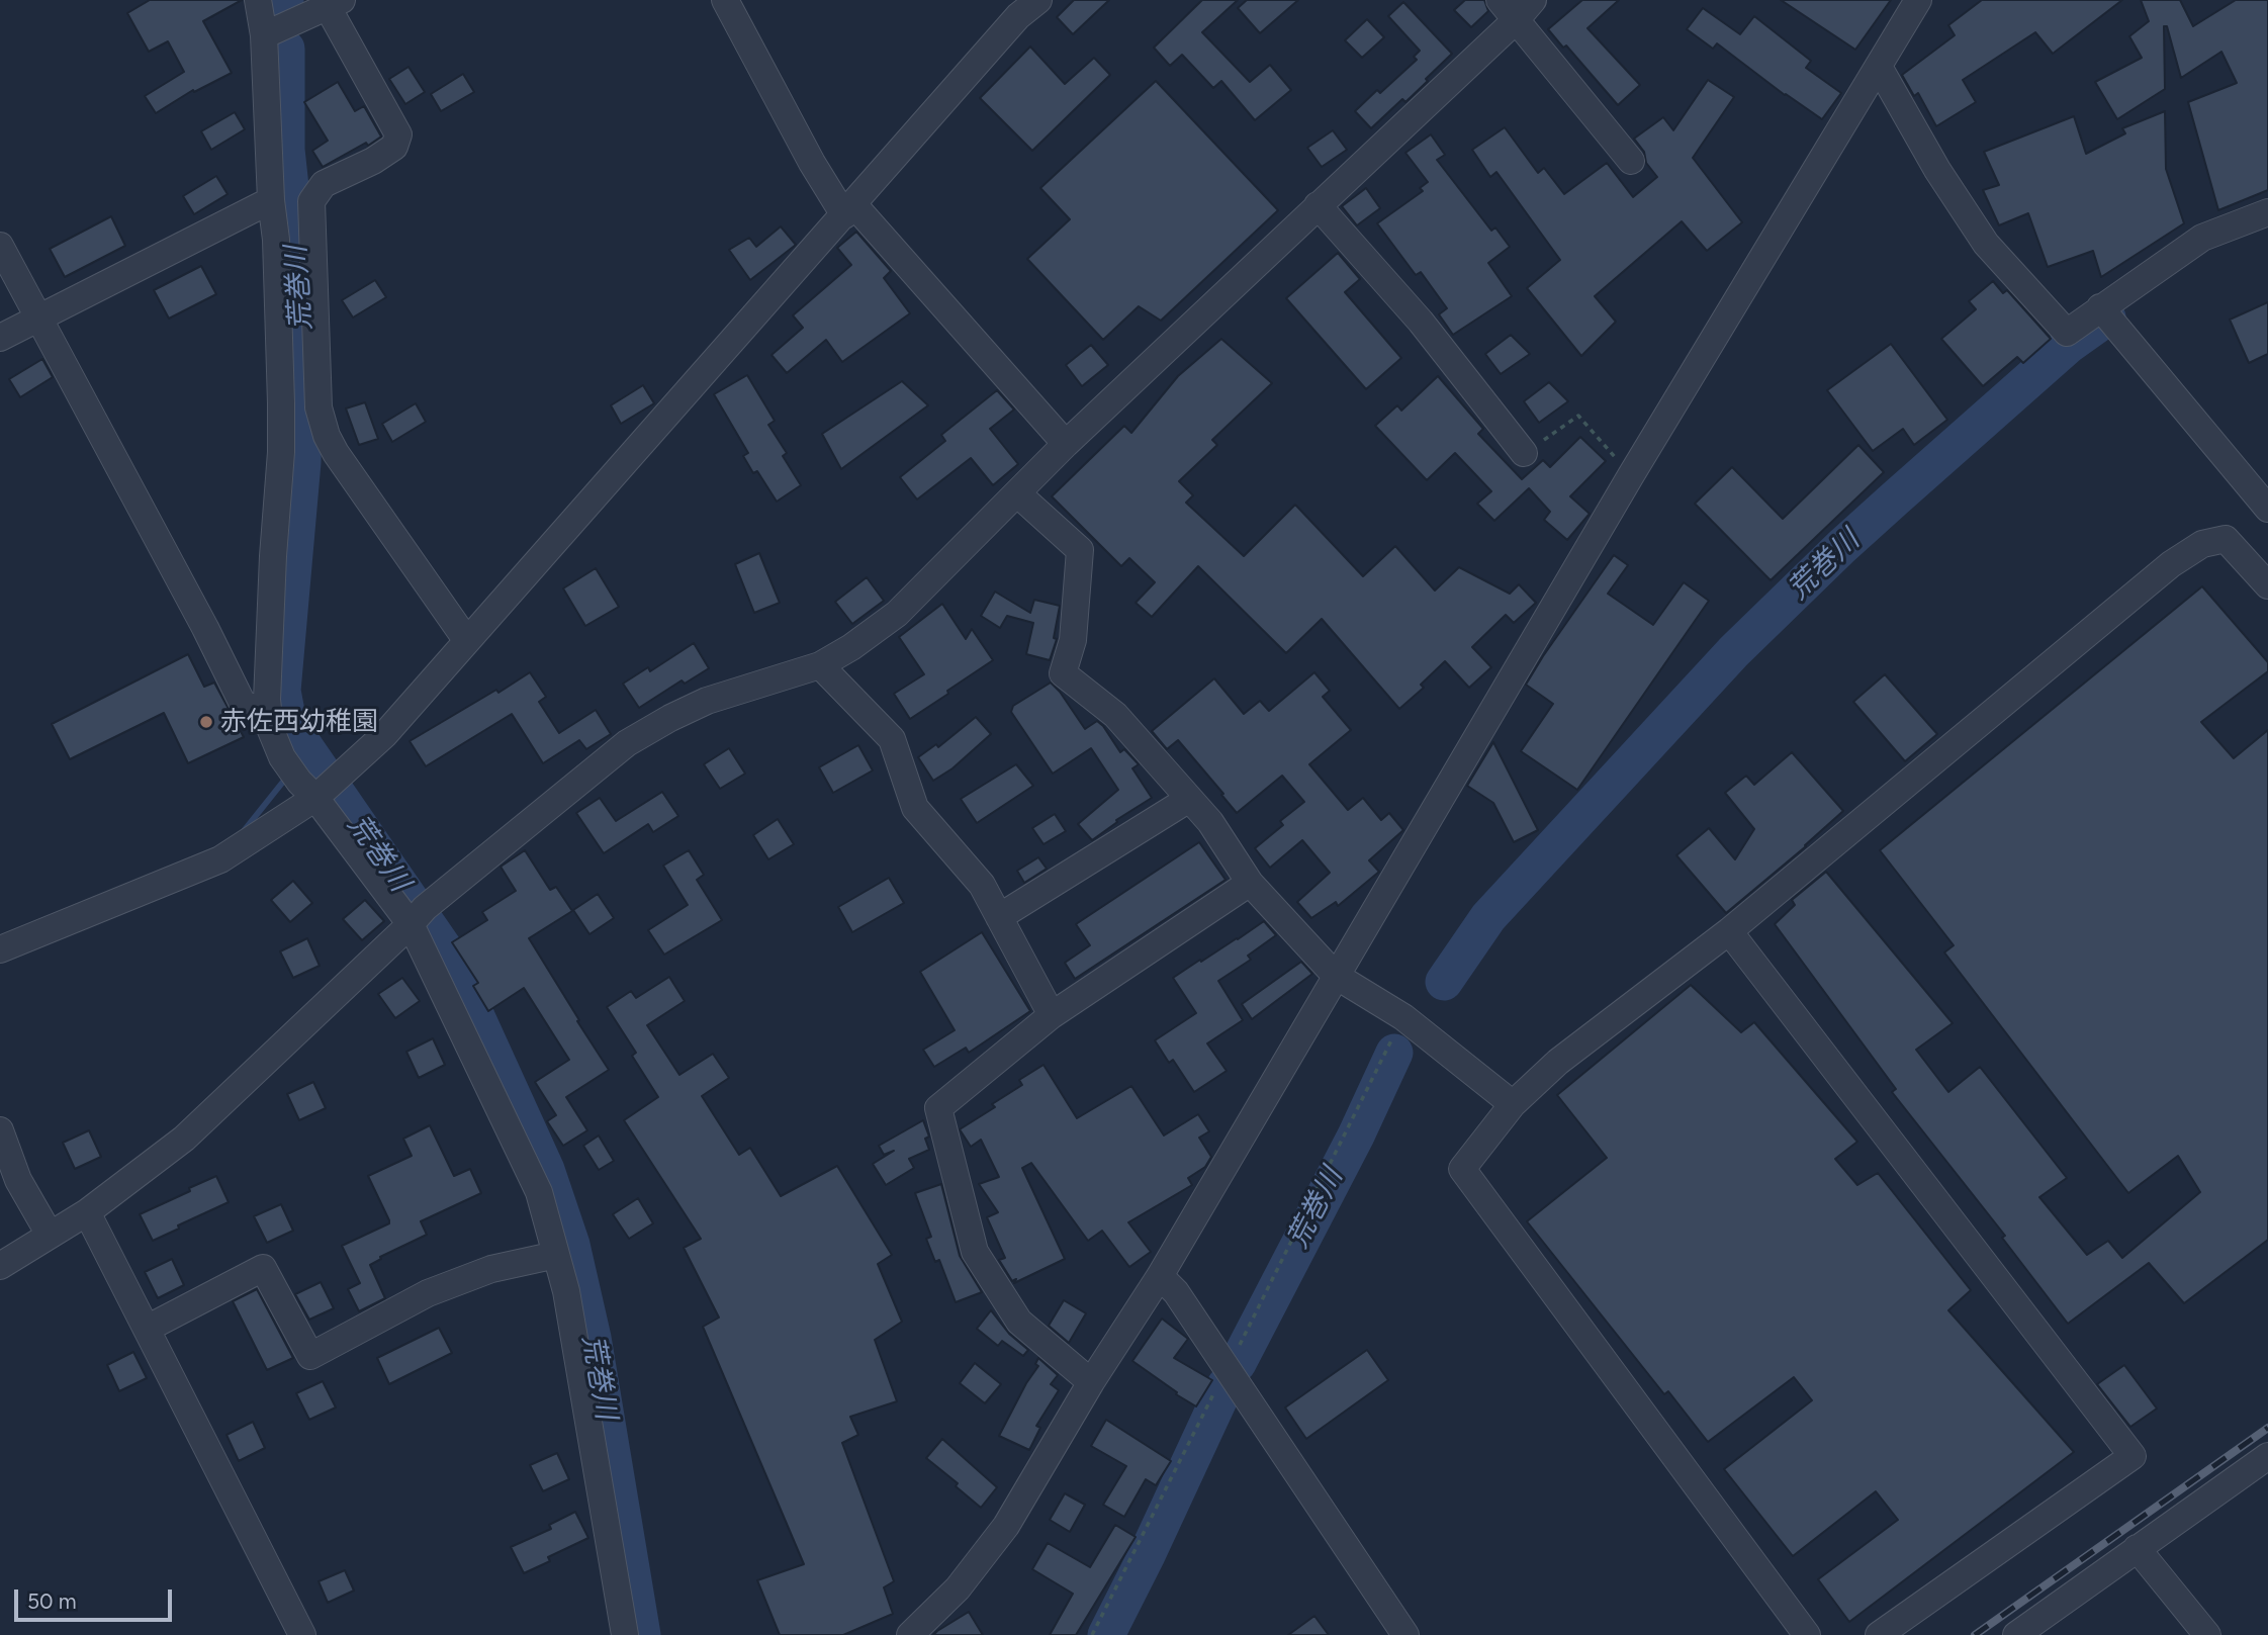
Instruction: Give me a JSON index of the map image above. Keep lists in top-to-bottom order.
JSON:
{
  "water": ["荒巻川"],
  "places": ["赤佐西幼稚園"],
  "scale_bar": "50 m"
}
